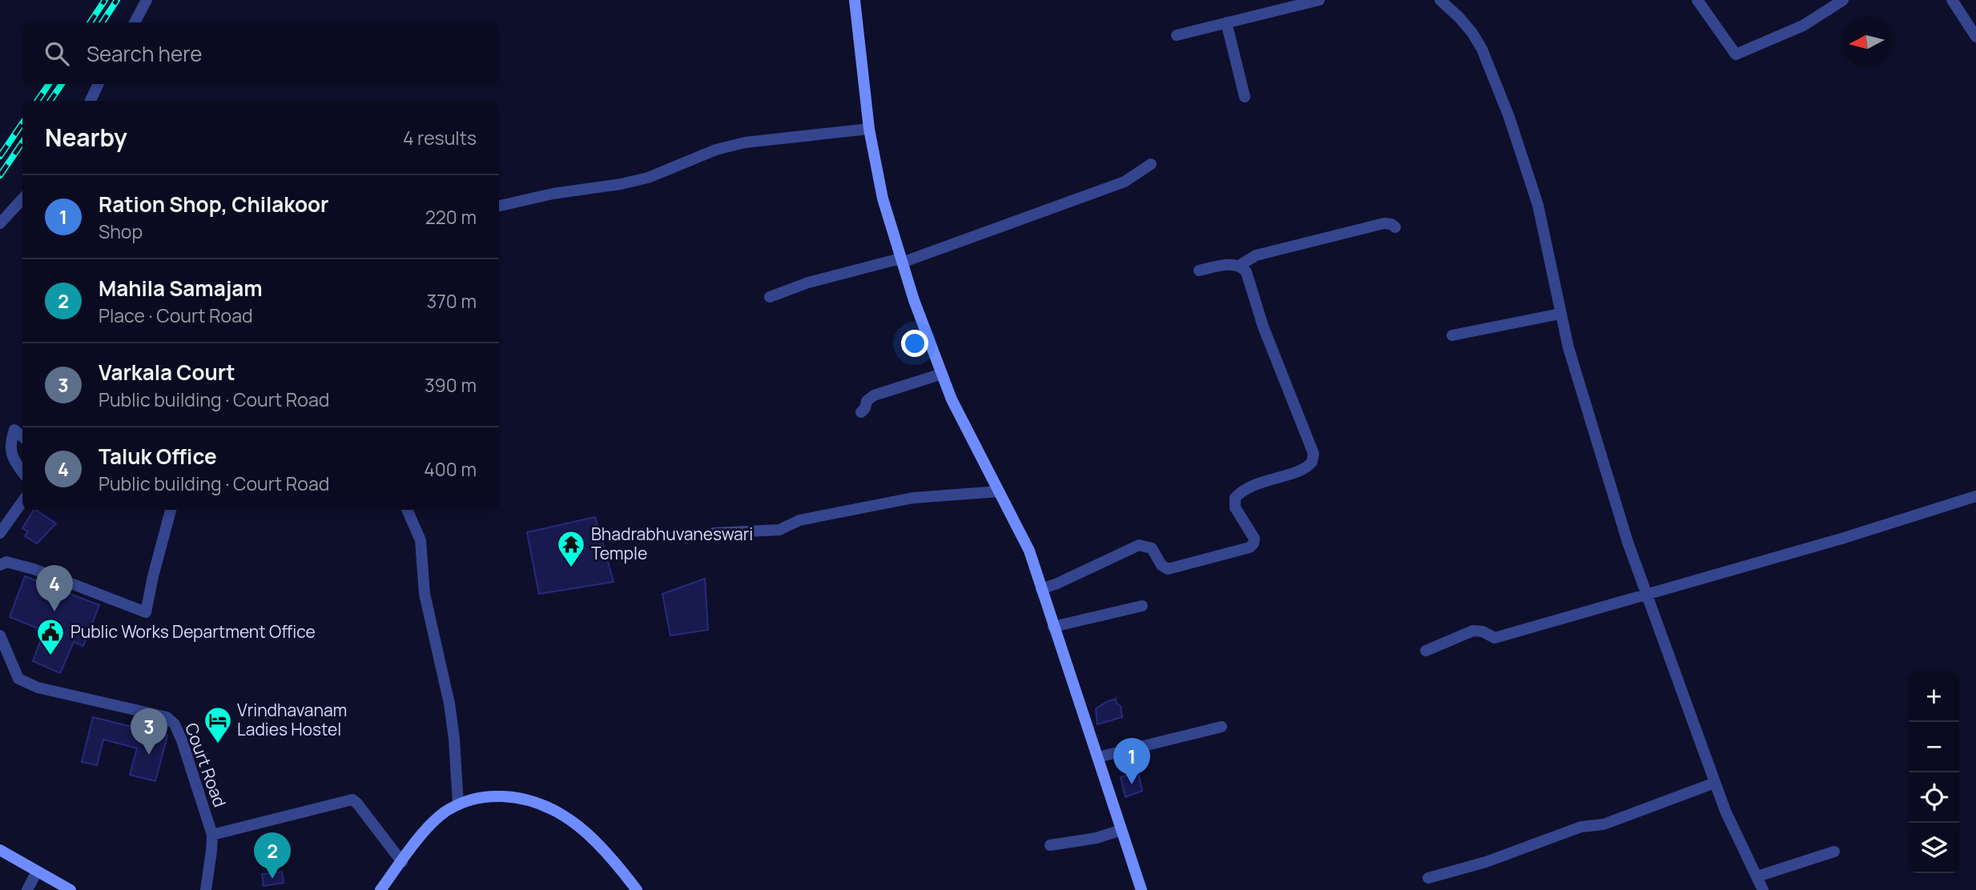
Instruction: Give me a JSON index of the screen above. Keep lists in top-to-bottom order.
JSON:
{
  "streets": {
    "street": ["Court Road"]
  },
  "places": {
    "temple": ["Bhadrabhuvaneswari Temple"],
    "public building": ["Public Works Department Office"],
    "hotel": ["Vrindhavanam Ladies Hostel"]
  },
  "north": "left",
  "page": {
    "search": "Search here",
    "heading": ["Nearby", "4 results"],
    "list": [
      {
        "mark": "1",
        "name": "Ration Shop, Chilakoor",
        "note": "Shop",
        "value": "220 m"
      },
      {
        "mark": "2",
        "name": "Mahila Samajam",
        "note": "Place · Court Road",
        "value": "370 m"
      },
      {
        "mark": "3",
        "name": "Varkala Court",
        "note": "Public building · Court Road",
        "value": "390 m"
      },
      {
        "mark": "4",
        "name": "Taluk Office",
        "note": "Public building · Court Road",
        "value": "400 m"
      }
    ],
    "pins": [
      "4",
      "3",
      "1",
      "2"
    ],
    "map_buttons": ["+", "−"]
  }
}
